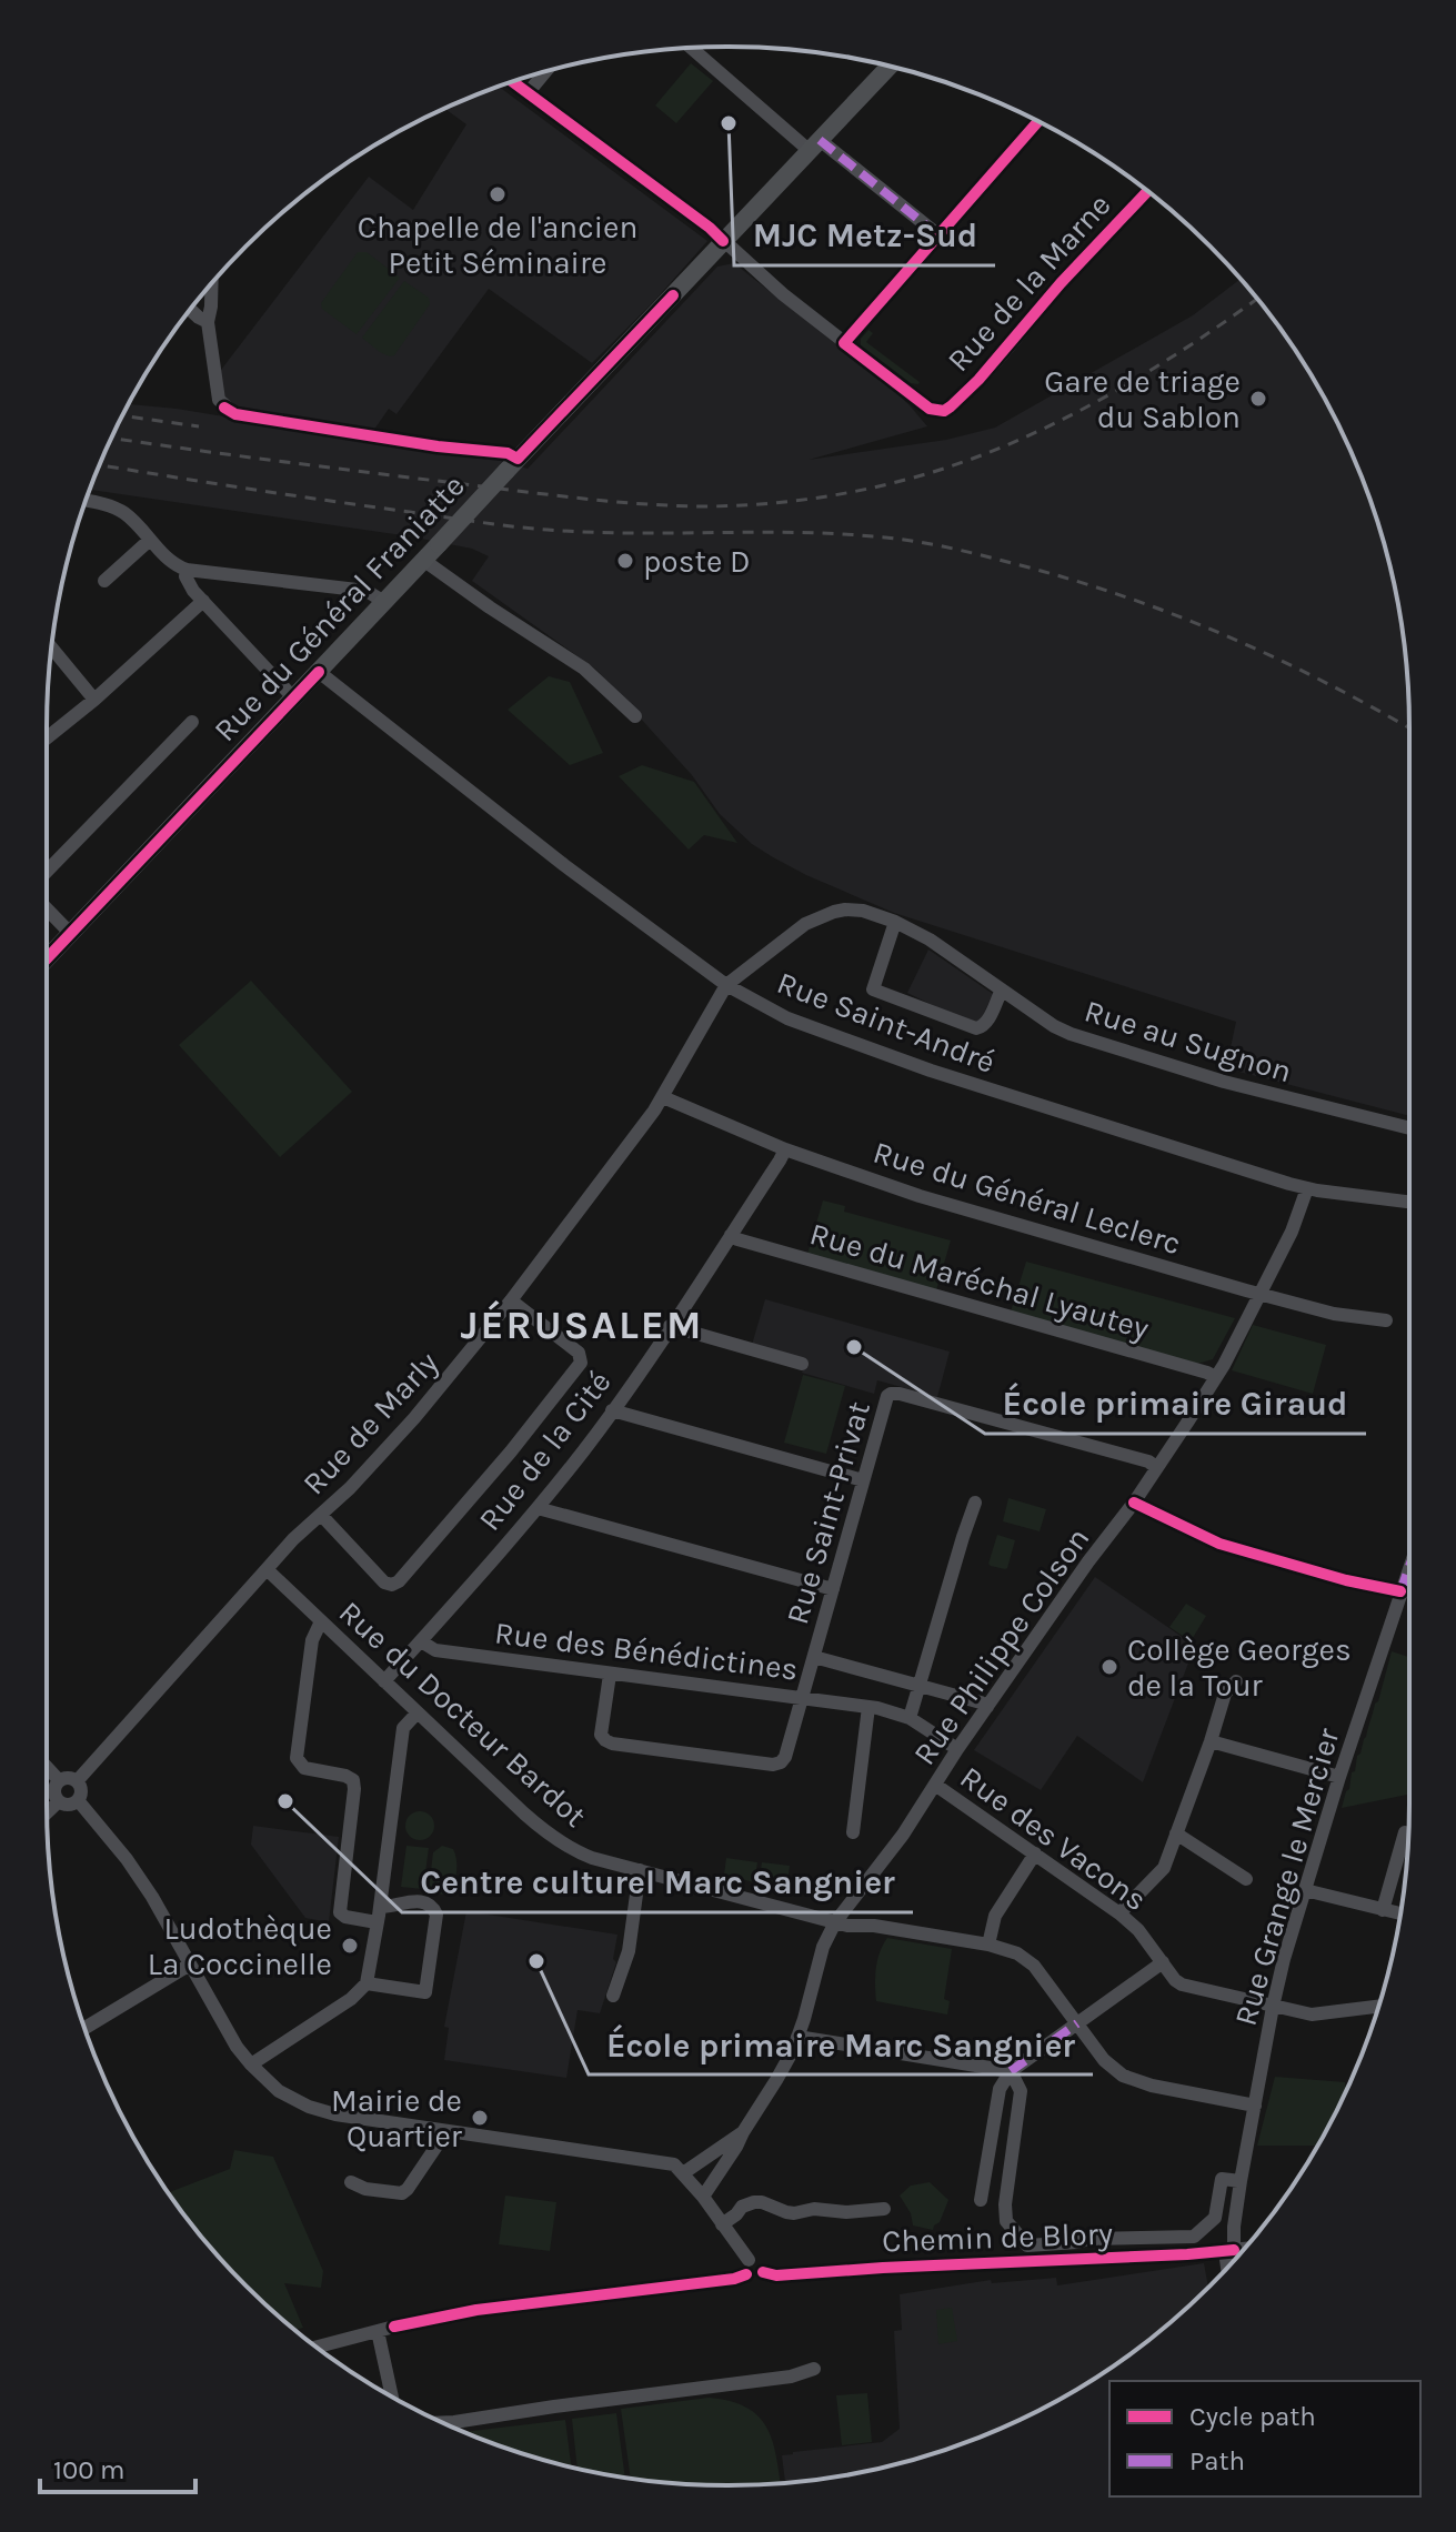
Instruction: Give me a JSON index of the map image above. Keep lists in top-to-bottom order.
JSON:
{
  "streets": {
    "main road": ["Rue du Général Franiatte"],
    "street": [
      "Rue de la Marne",
      "Rue Saint-André",
      "Rue au Sugnon",
      "Rue du Général Leclerc",
      "Rue du Maréchal Lyautey",
      "Rue de Marly",
      "Rue de la Cité",
      "Rue Saint-Privat",
      "Rue Philippe Colson",
      "Rue des Bénédictines",
      "Rue du Docteur Bardot",
      "Rue des Vacons",
      "Rue Grange le Mercier",
      "Chemin de Blory"
    ]
  },
  "crossings": [
    ["Rue du Général Franiatte", "Rue Saint-André"],
    ["Rue Saint-André", "Rue au Sugnon"],
    ["Rue Saint-André", "Rue de Marly"],
    ["Rue Saint-André", "Rue Philippe Colson"],
    ["Rue au Sugnon", "Rue de Marly"],
    ["Rue du Général Leclerc", "Rue de Marly"],
    ["Rue du Général Leclerc", "Rue de la Cité"],
    ["Rue du Général Leclerc", "Rue Philippe Colson"],
    ["Rue du Maréchal Lyautey", "Rue de la Cité"],
    ["Rue du Maréchal Lyautey", "Rue Philippe Colson"],
    ["Rue de Marly", "Rue du Docteur Bardot"],
    ["Rue de la Cité", "Rue des Bénédictines"],
    ["Rue de la Cité", "Rue du Docteur Bardot"],
    ["Rue Saint-Privat", "Rue Philippe Colson"],
    ["Rue Saint-Privat", "Rue des Bénédictines"],
    ["Rue Philippe Colson", "Rue des Bénédictines"],
    ["Rue Philippe Colson", "Rue du Docteur Bardot"],
    ["Rue Philippe Colson", "Rue des Vacons"],
    ["Rue du Docteur Bardot", "Rue Grange le Mercier"],
    ["Rue des Vacons", "Rue Grange le Mercier"],
    ["Rue Grange le Mercier", "Chemin de Blory"]
  ],
  "districts": ["JÉRUSALEM"],
  "places": [
    "MJC Metz-Sud",
    "Chapelle de l'ancien Petit Séminaire",
    "Gare de triage du Sablon",
    "poste D",
    "École primaire Giraud",
    "Collège Georges de la Tour",
    "Centre culturel Marc Sangnier",
    "Ludothèque La Coccinelle",
    "École primaire Marc Sangnier",
    "Mairie de Quartier"
  ],
  "legend": ["Cycle path", "Path"],
  "scale_bar": "100 m"
}
